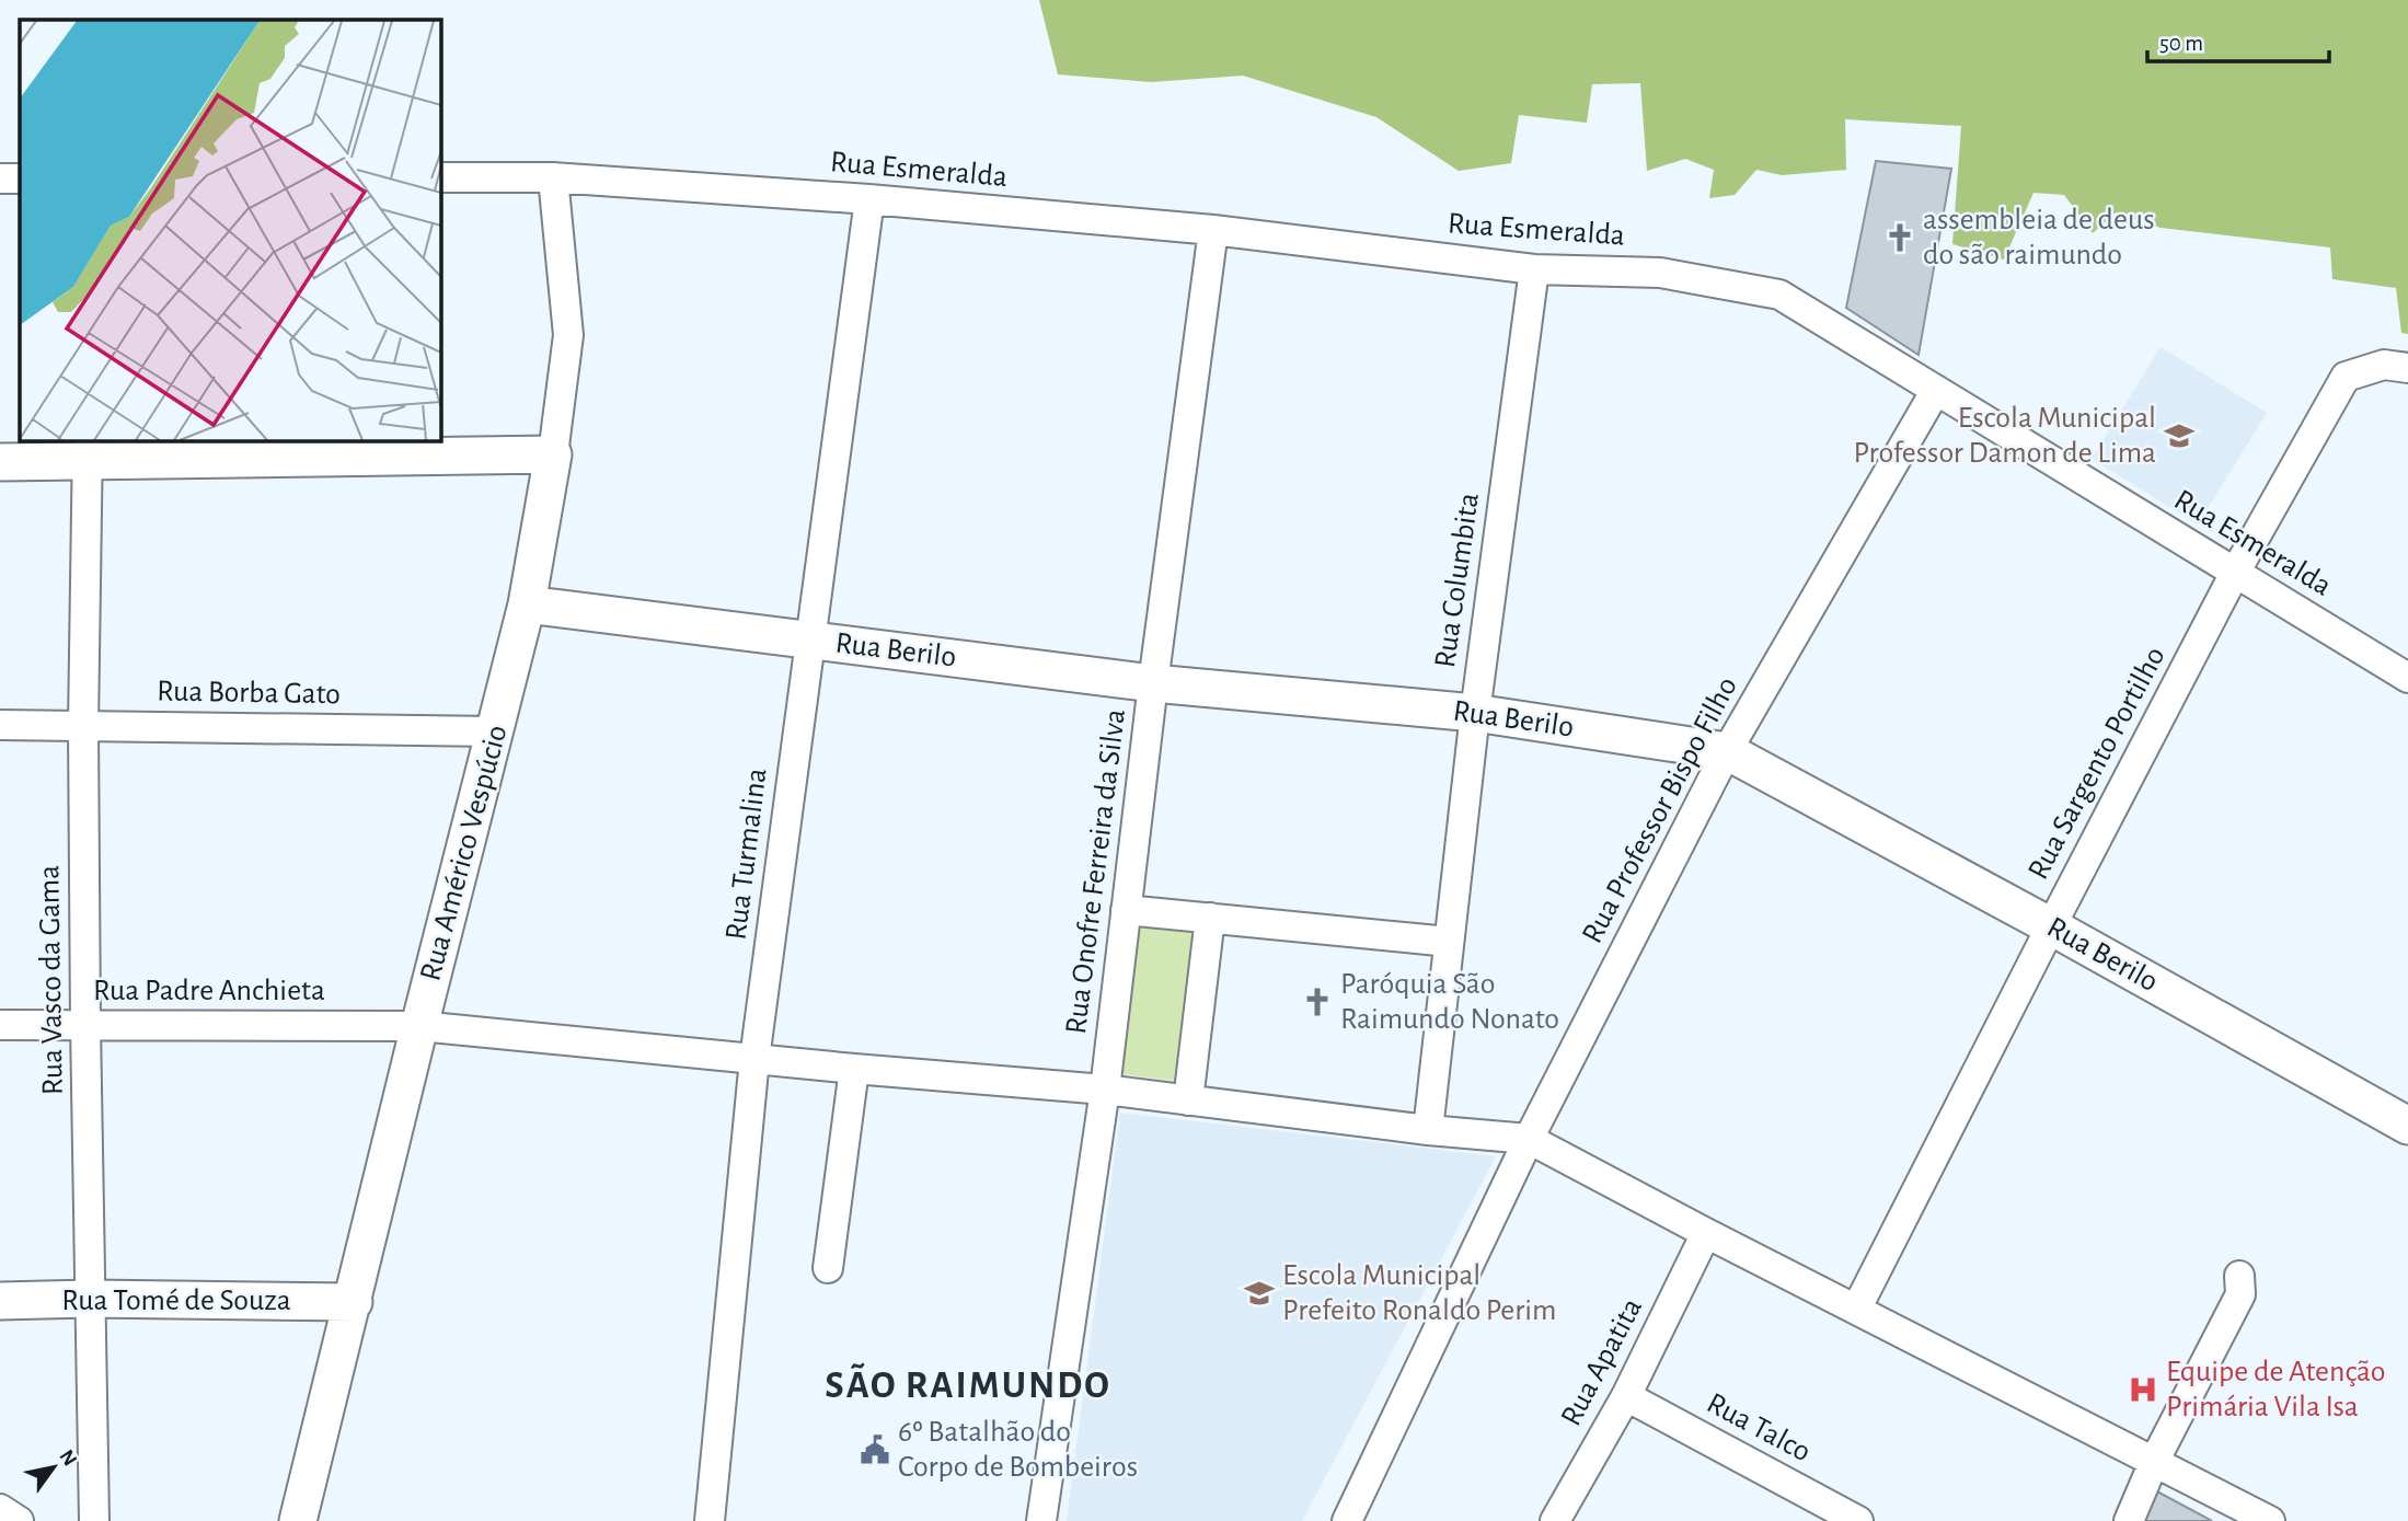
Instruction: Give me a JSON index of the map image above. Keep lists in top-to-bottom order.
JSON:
{
  "streets": {
    "street": [
      "Rua Esmeralda",
      "Rua Columbita",
      "Rua Berilo",
      "Rua Borba Gato",
      "Rua Sargento Portilho",
      "Rua Professor Bispo Filho",
      "Rua Américo Vespúcio",
      "Rua Turmalina",
      "Rua Onofre Ferreira da Silva",
      "Rua Vasco da Gama",
      "Rua Padre Anchieta",
      "Rua Tomé de Souza",
      "Rua Apatita",
      "Rua Talco"
    ]
  },
  "crossings": [
    ["Rua Esmeralda", "Rua Columbita"],
    ["Rua Esmeralda", "Rua Sargento Portilho"],
    ["Rua Esmeralda", "Rua Professor Bispo Filho"],
    ["Rua Esmeralda", "Rua Américo Vespúcio"],
    ["Rua Esmeralda", "Rua Turmalina"],
    ["Rua Esmeralda", "Rua Onofre Ferreira da Silva"],
    ["Rua Columbita", "Rua Berilo"],
    ["Rua Columbita", "Rua Padre Anchieta"],
    ["Rua Berilo", "Rua Sargento Portilho"],
    ["Rua Berilo", "Rua Professor Bispo Filho"],
    ["Rua Berilo", "Rua Américo Vespúcio"],
    ["Rua Berilo", "Rua Turmalina"],
    ["Rua Berilo", "Rua Onofre Ferreira da Silva"],
    ["Rua Borba Gato", "Rua Américo Vespúcio"],
    ["Rua Borba Gato", "Rua Vasco da Gama"],
    ["Rua Professor Bispo Filho", "Rua Padre Anchieta"],
    ["Rua Américo Vespúcio", "Rua Padre Anchieta"],
    ["Rua Américo Vespúcio", "Rua Tomé de Souza"],
    ["Rua Turmalina", "Rua Padre Anchieta"],
    ["Rua Onofre Ferreira da Silva", "Rua Padre Anchieta"],
    ["Rua Vasco da Gama", "Rua Padre Anchieta"],
    ["Rua Vasco da Gama", "Rua Tomé de Souza"],
    ["Rua Apatita", "Rua Talco"]
  ],
  "districts": ["SÃO RAIMUNDO"],
  "places": {
    "church": ["assembleia de deus do são raimundo", "Paróquia São Raimundo Nonato"],
    "school or university": ["Escola Municipal Professor Damon de Lima", "Escola Municipal Prefeito Ronaldo Perim"],
    "hospital": ["Equipe de Atenção Primária Vila Isa"],
    "public building": ["6º Batalhão do Corpo de Bombeiros"]
  },
  "scale_bar": "50 m",
  "north": "top right"
}
